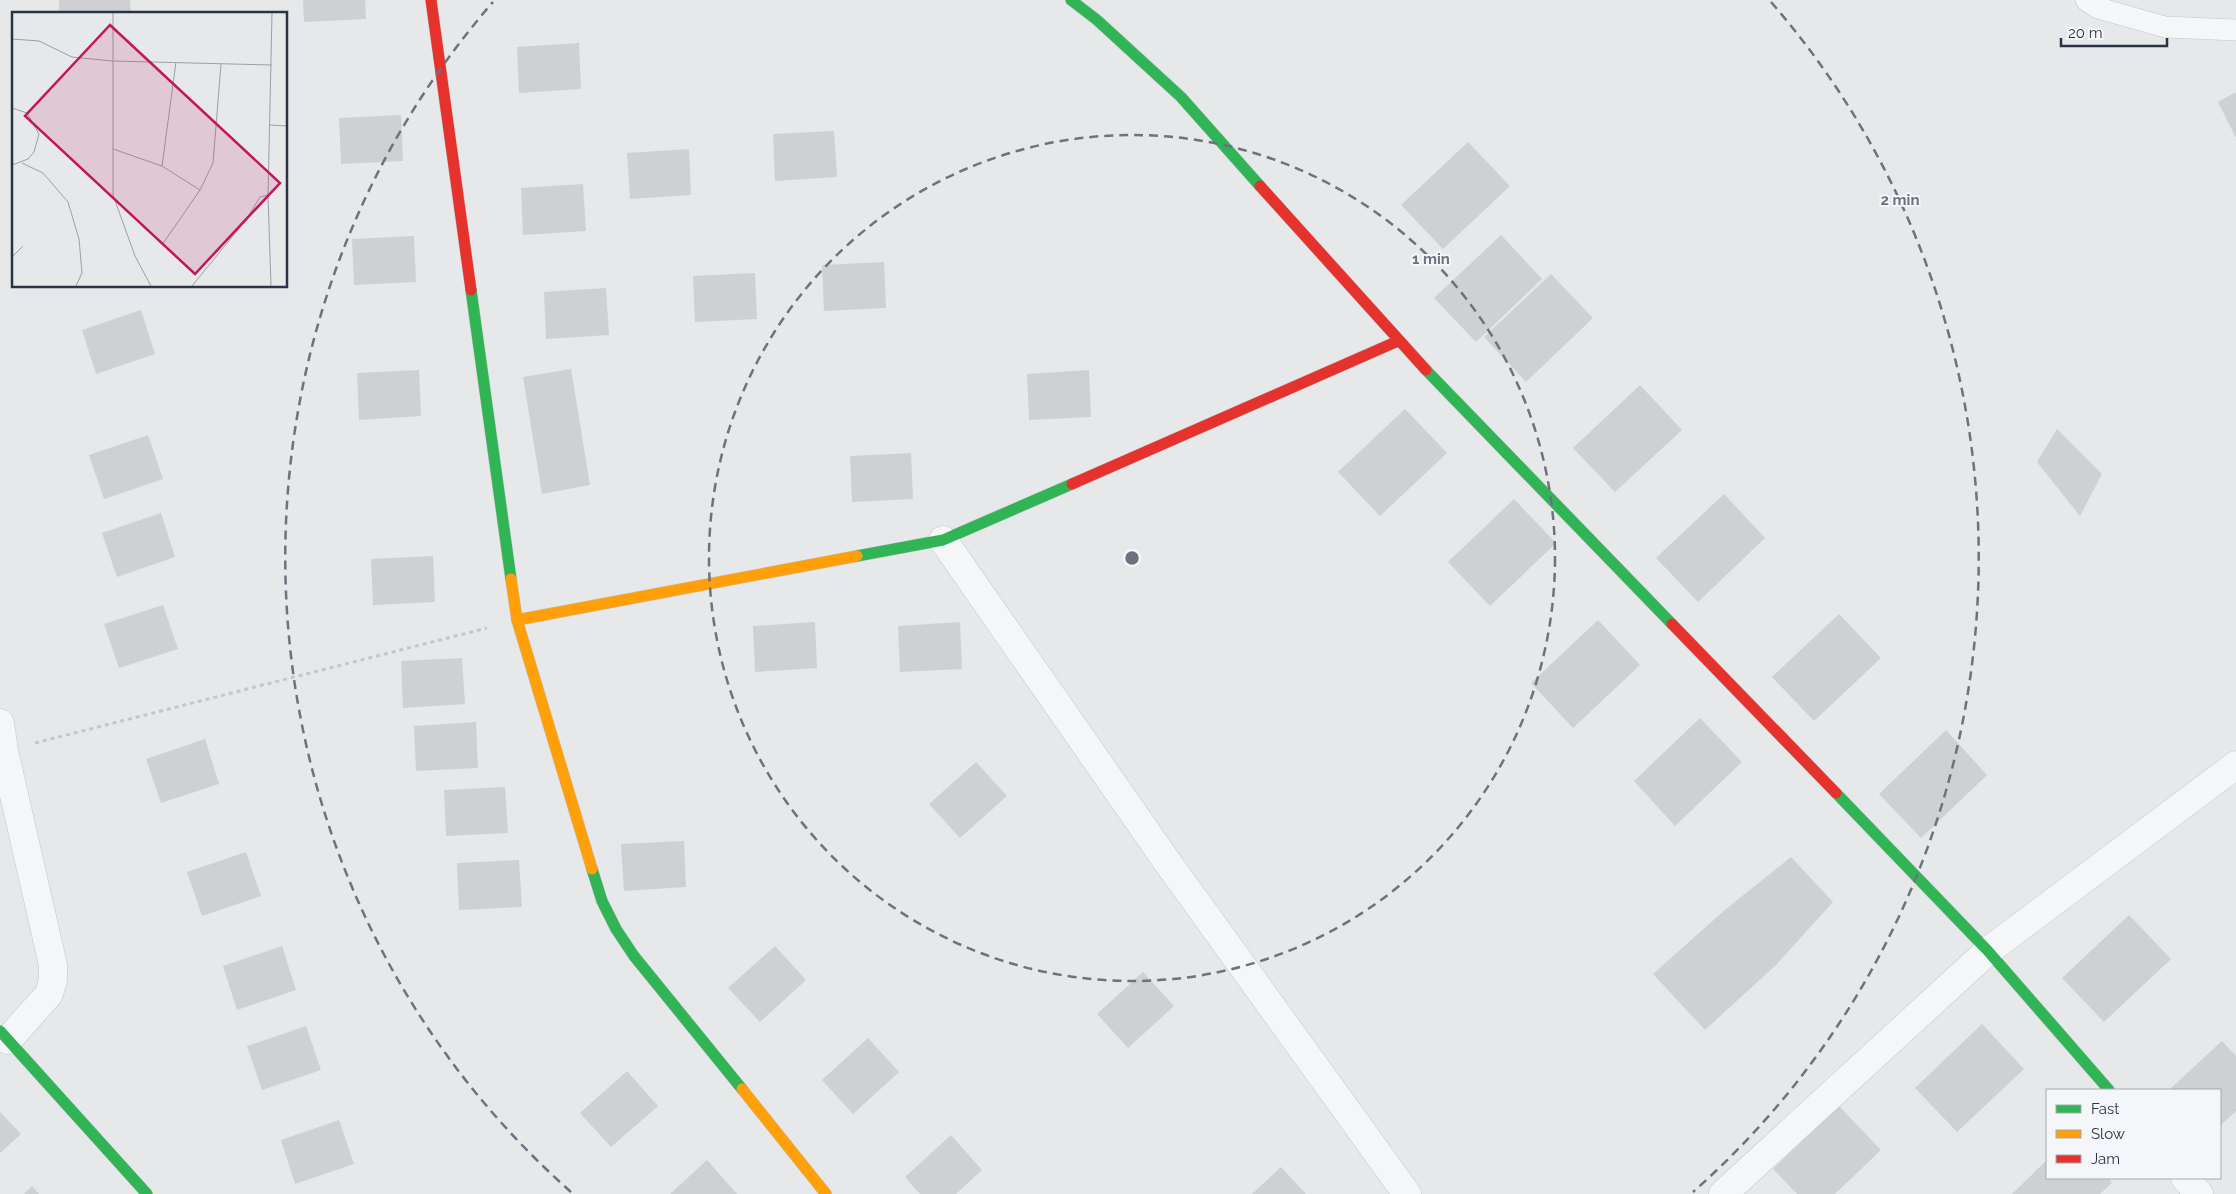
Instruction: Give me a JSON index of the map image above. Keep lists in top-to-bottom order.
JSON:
{
  "legend": ["Fast", "Slow", "Jam"],
  "scale_bar": "20 m",
  "rings": ["2 min", "1 min"]
}
